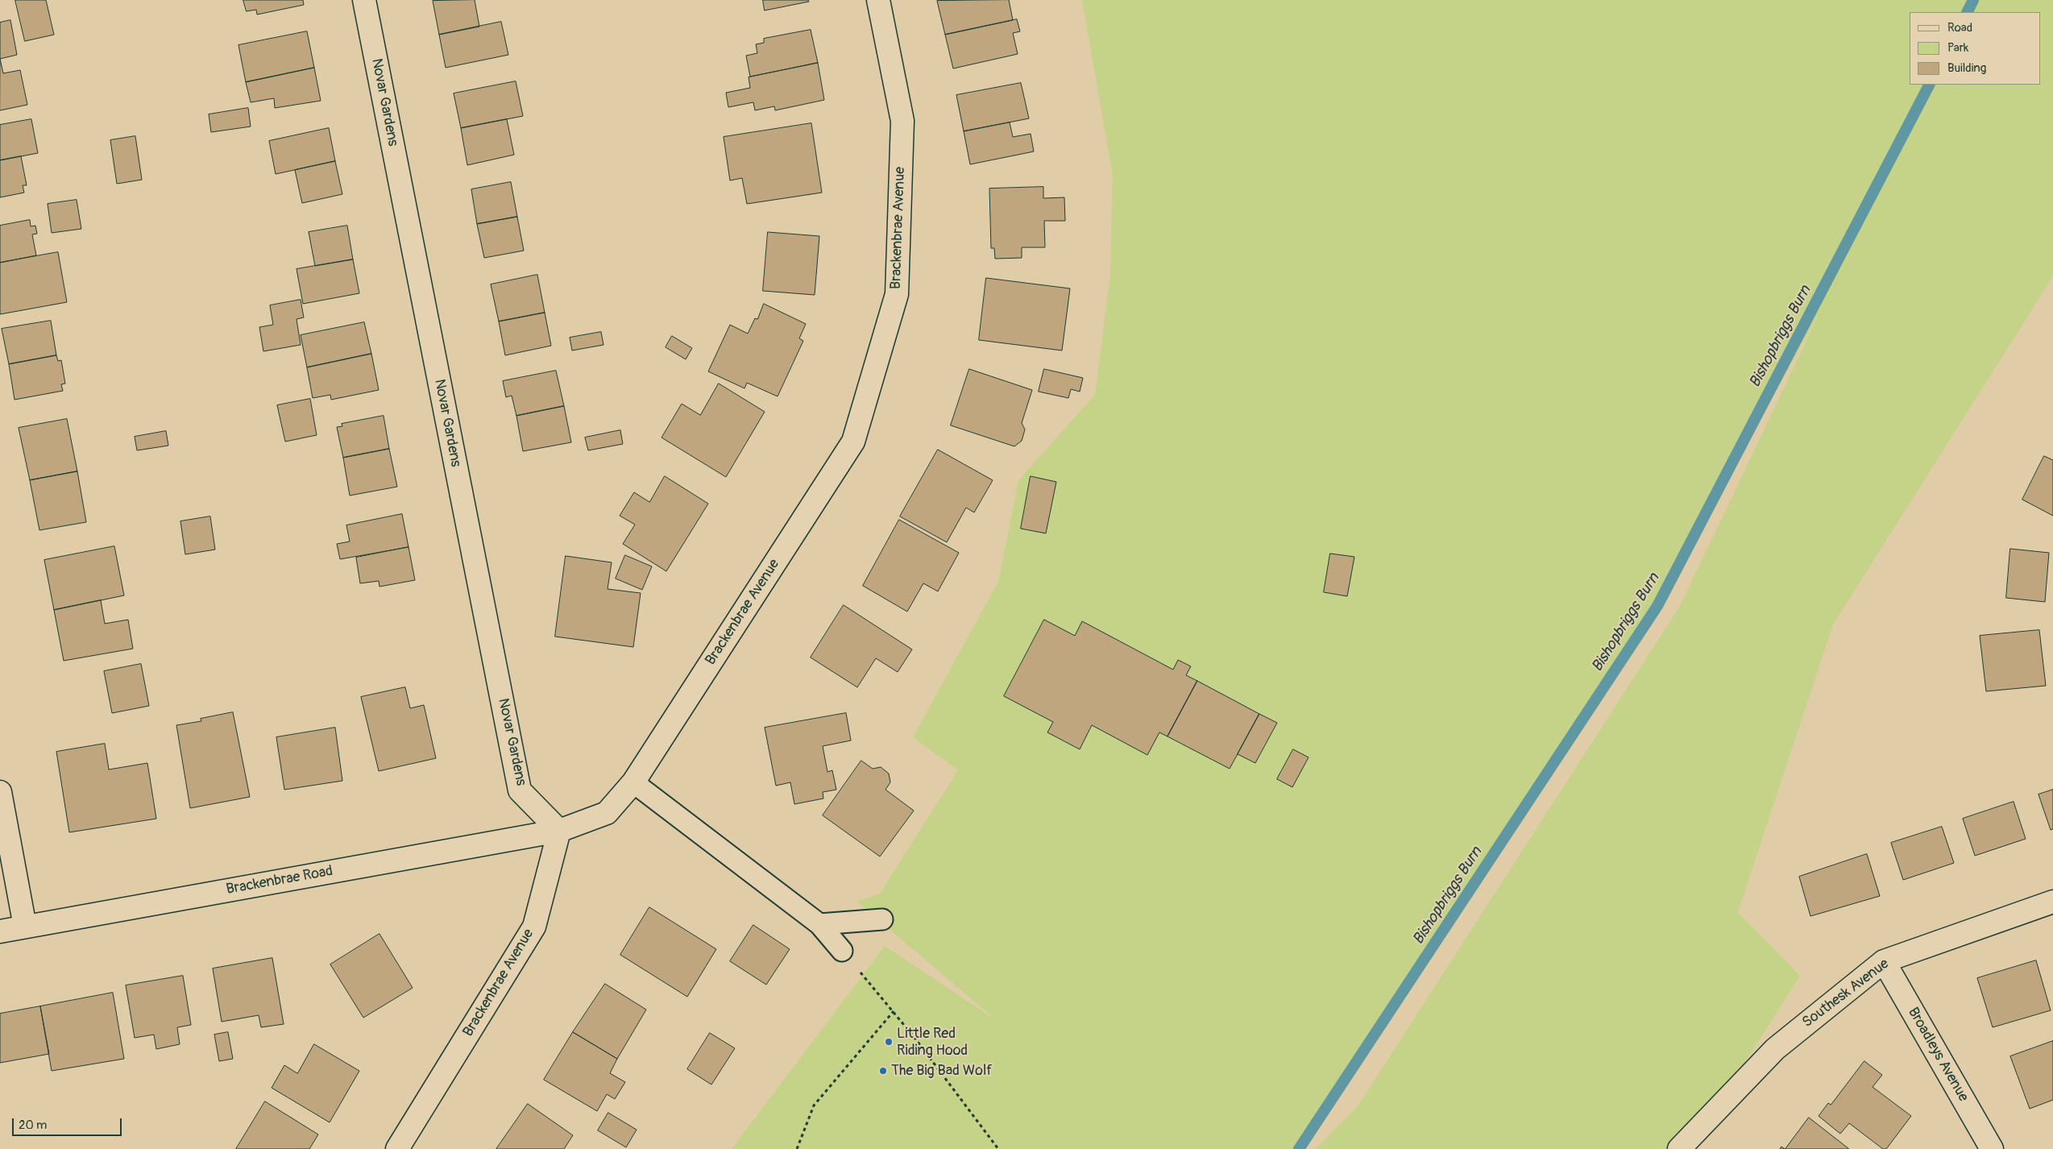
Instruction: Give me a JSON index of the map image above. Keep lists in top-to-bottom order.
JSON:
{
  "streets": {
    "street": [
      "Novar Gardens",
      "Brackenbrae Avenue",
      "Brackenbrae Road",
      "Southesk Avenue",
      "Broadleys Avenue"
    ]
  },
  "crossings": [
    ["Novar Gardens", "Brackenbrae Avenue"],
    ["Novar Gardens", "Brackenbrae Road"],
    ["Brackenbrae Avenue", "Brackenbrae Road"],
    ["Southesk Avenue", "Broadleys Avenue"]
  ],
  "water": ["Bishopbriggs Burn"],
  "places": ["Little Red Riding Hood", "The Big Bad Wolf"],
  "legend": ["Road", "Park", "Building"],
  "scale_bar": "20 m"
}
